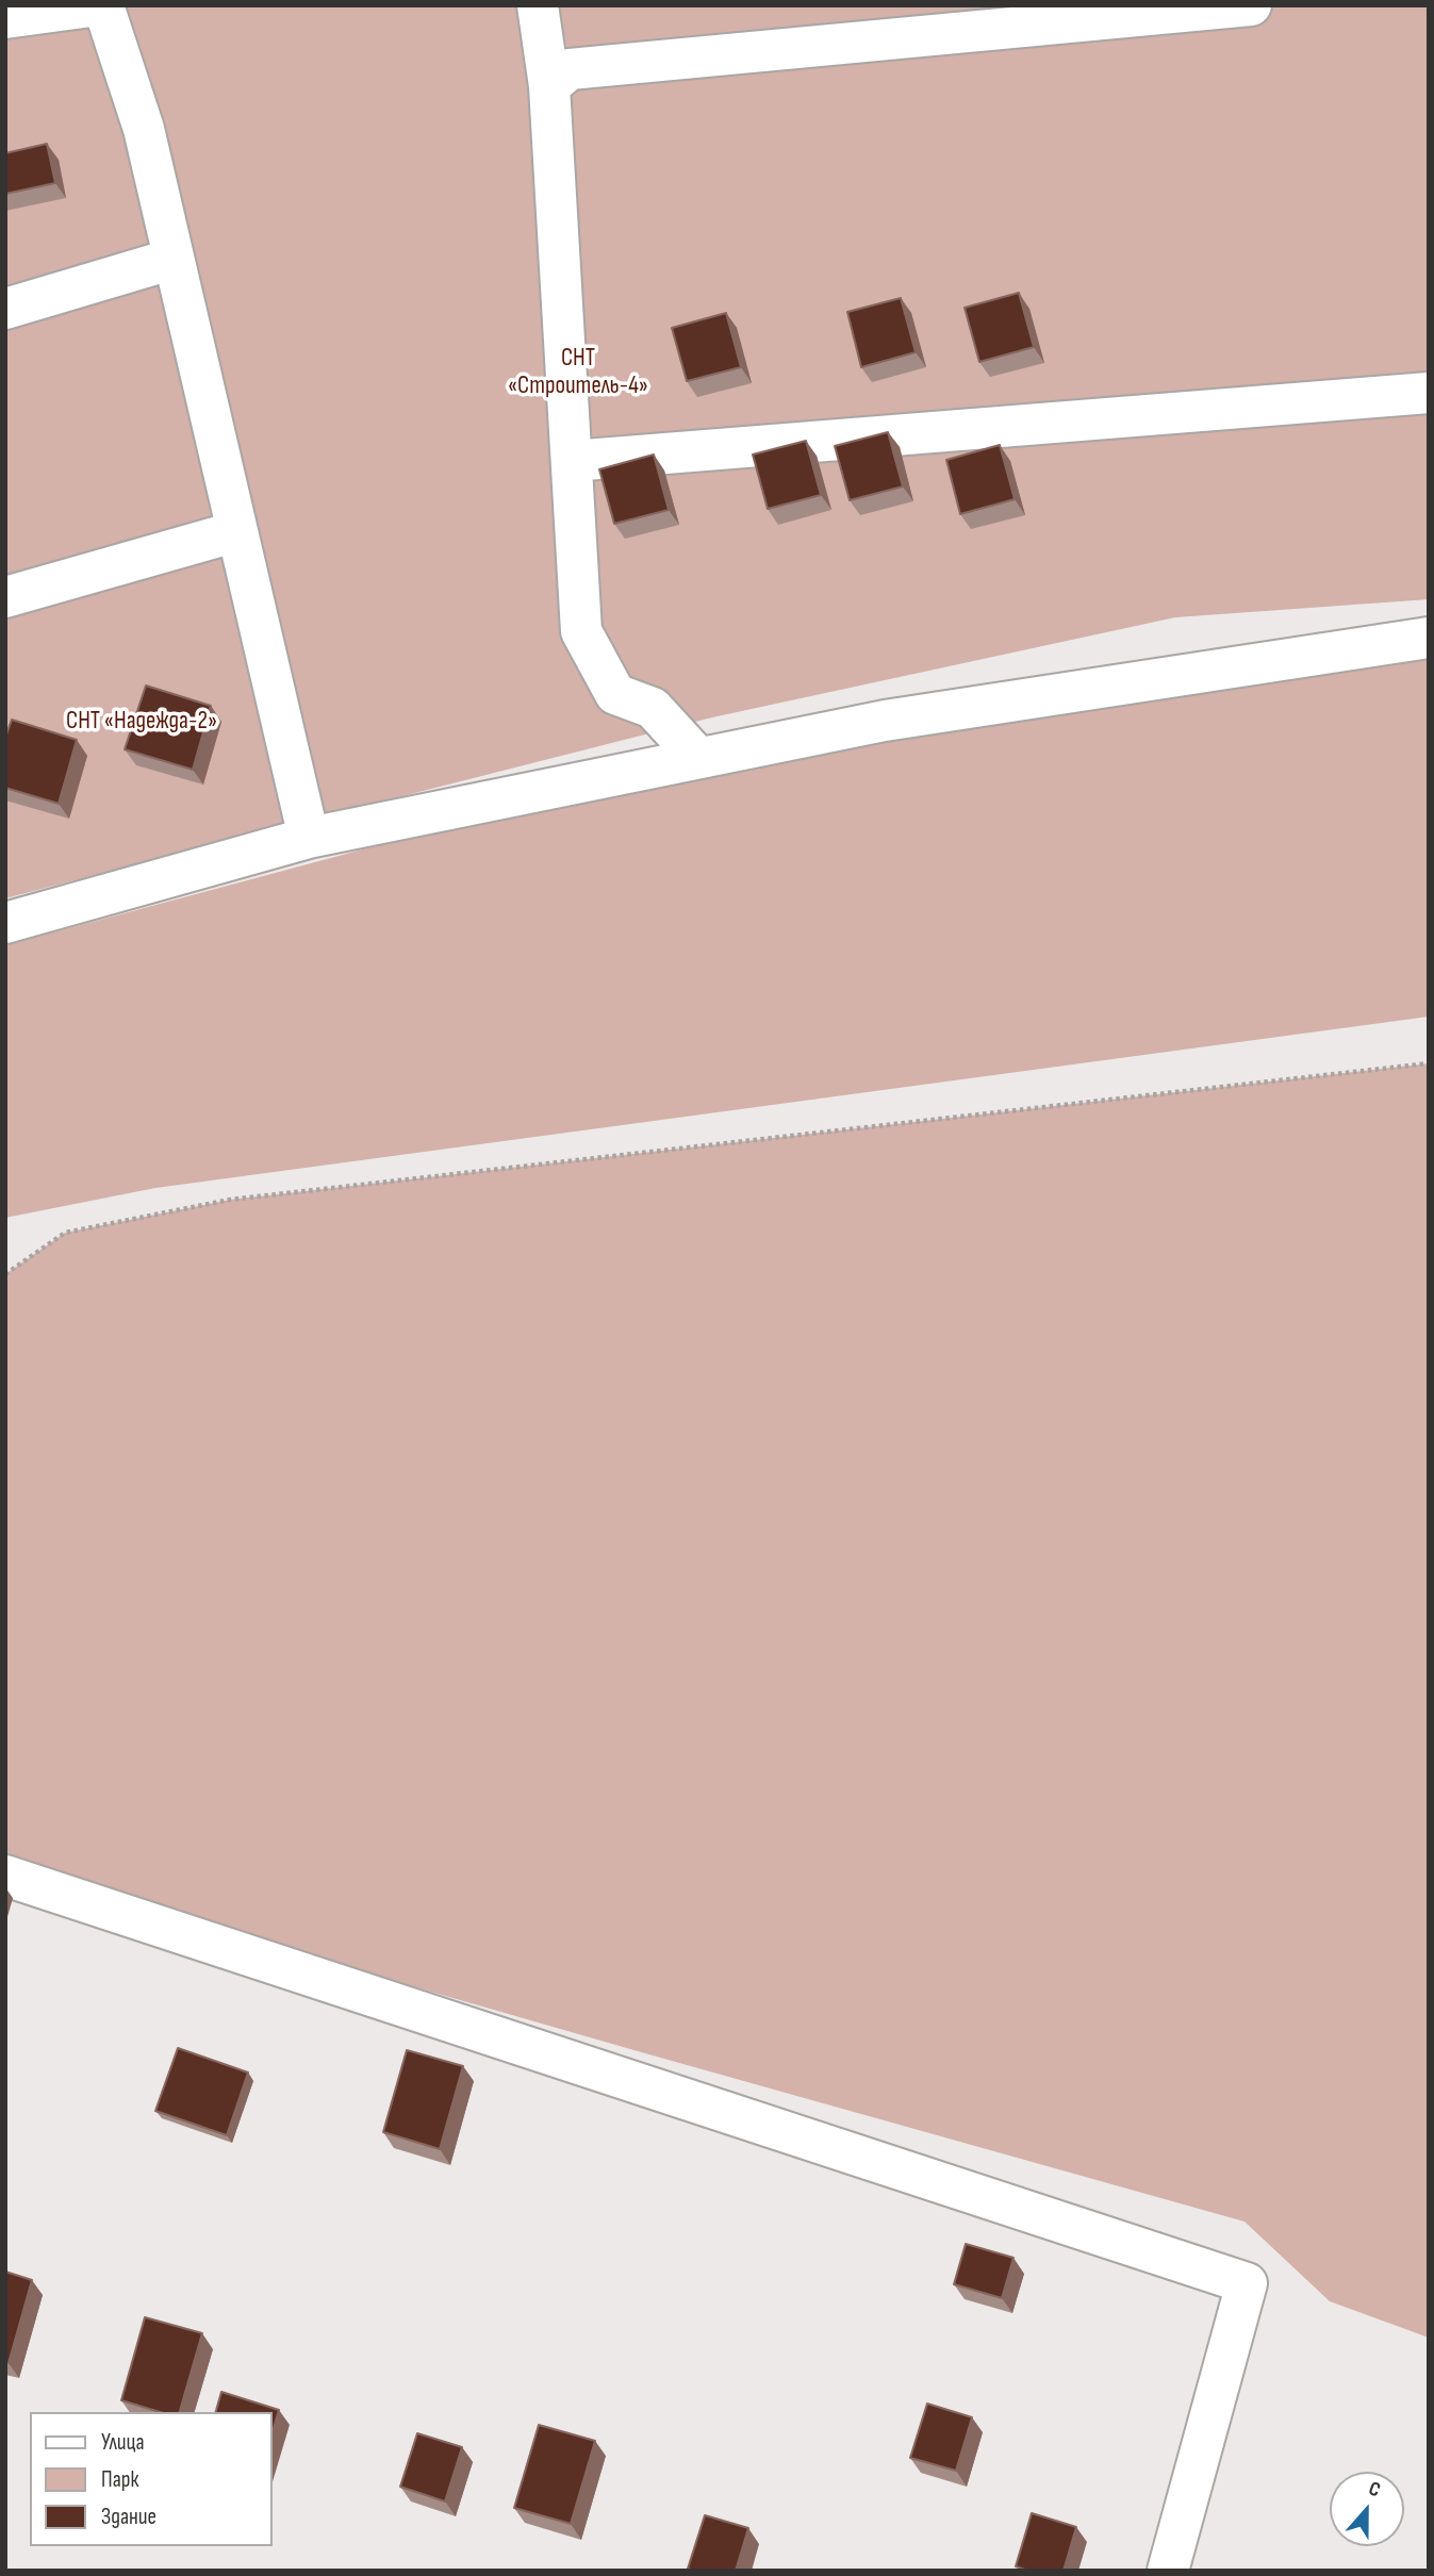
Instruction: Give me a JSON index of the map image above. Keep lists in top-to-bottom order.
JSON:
{
  "parks": ["СНТ «Строитель-4»", "СНТ «Надежда-2»"],
  "legend": ["Улица", "Парк", "Здание"],
  "north": "top"
}
